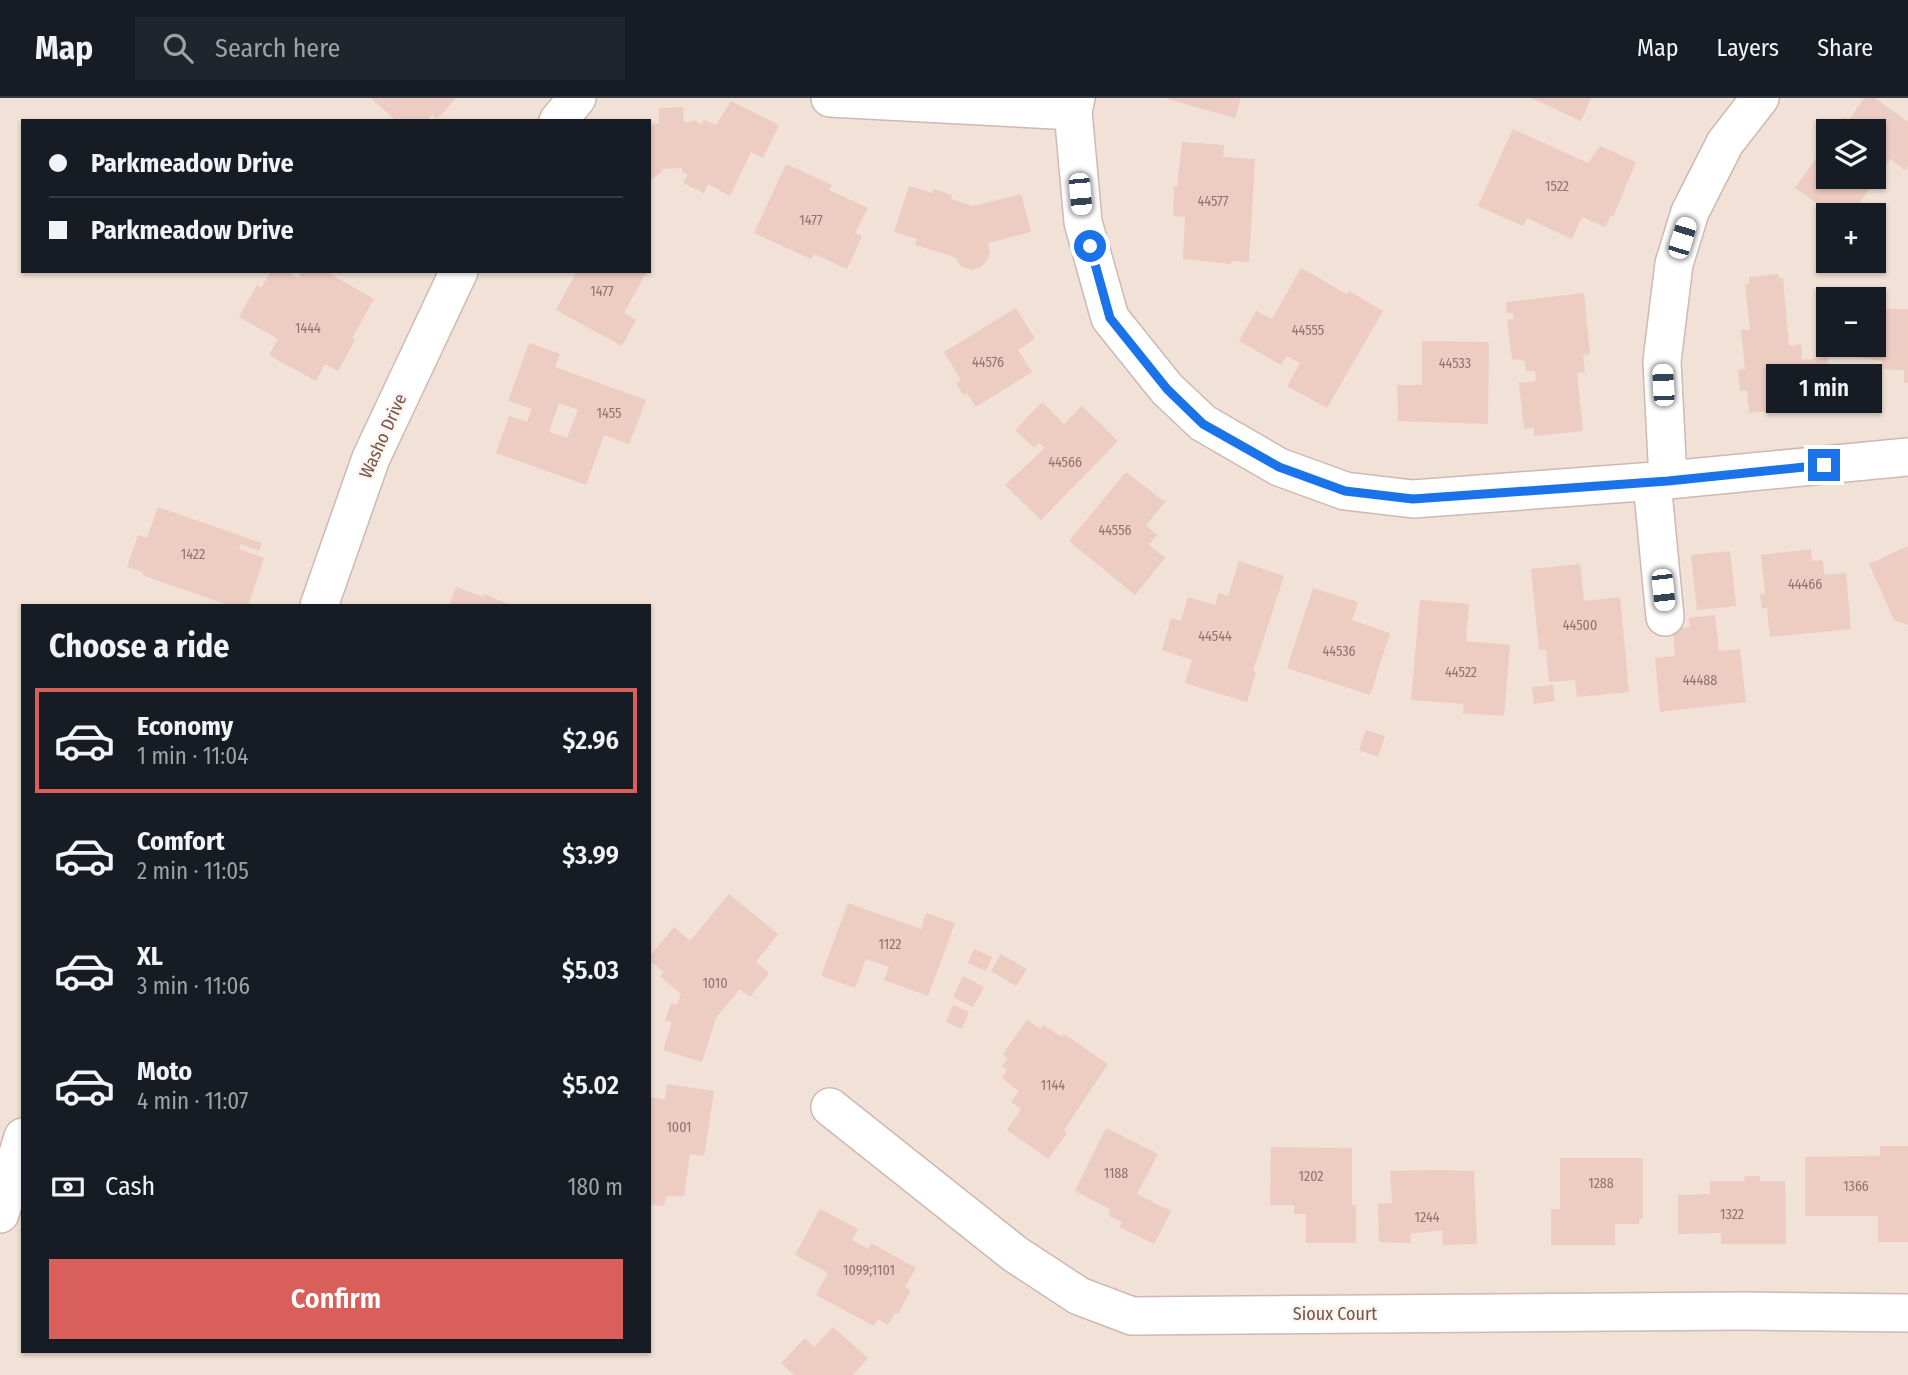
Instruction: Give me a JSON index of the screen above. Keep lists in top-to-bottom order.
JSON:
{
  "streets": {
    "street": ["Washo Drive", "Sioux Court"]
  },
  "house_numbers": [
    "1522",
    "44577",
    "1477",
    "1477",
    "1444",
    "44555",
    "44576",
    "44533",
    "1455",
    "44566",
    "44556",
    "1422",
    "44466",
    "44500",
    "44544",
    "44536",
    "44522",
    "44488",
    "1122",
    "1010",
    "1144",
    "1001",
    "1188",
    "1202",
    "1288",
    "1366",
    "1322",
    "1244",
    "1099;1101"
  ],
  "page": {
    "header": "Map",
    "search": "Search here",
    "nav": ["Map", "Layers", "Share"],
    "map_buttons": ["+", "−"],
    "banner": ["Parkmeadow Drive", "Parkmeadow Drive"],
    "bubble": "1 min",
    "heading": "Choose a ride",
    "list": [
      {
        "name": "Economy",
        "note": "1 min · 11:04",
        "value": "$2.96"
      },
      {
        "name": "Comfort",
        "note": "2 min · 11:05",
        "value": "$3.99"
      },
      {
        "name": "XL",
        "note": "3 min · 11:06",
        "value": "$5.03"
      },
      {
        "name": "Moto",
        "note": "4 min · 11:07",
        "value": "$5.02"
      }
    ],
    "pay": ["Cash", "180 m"],
    "buttons": "Confirm"
  }
}
